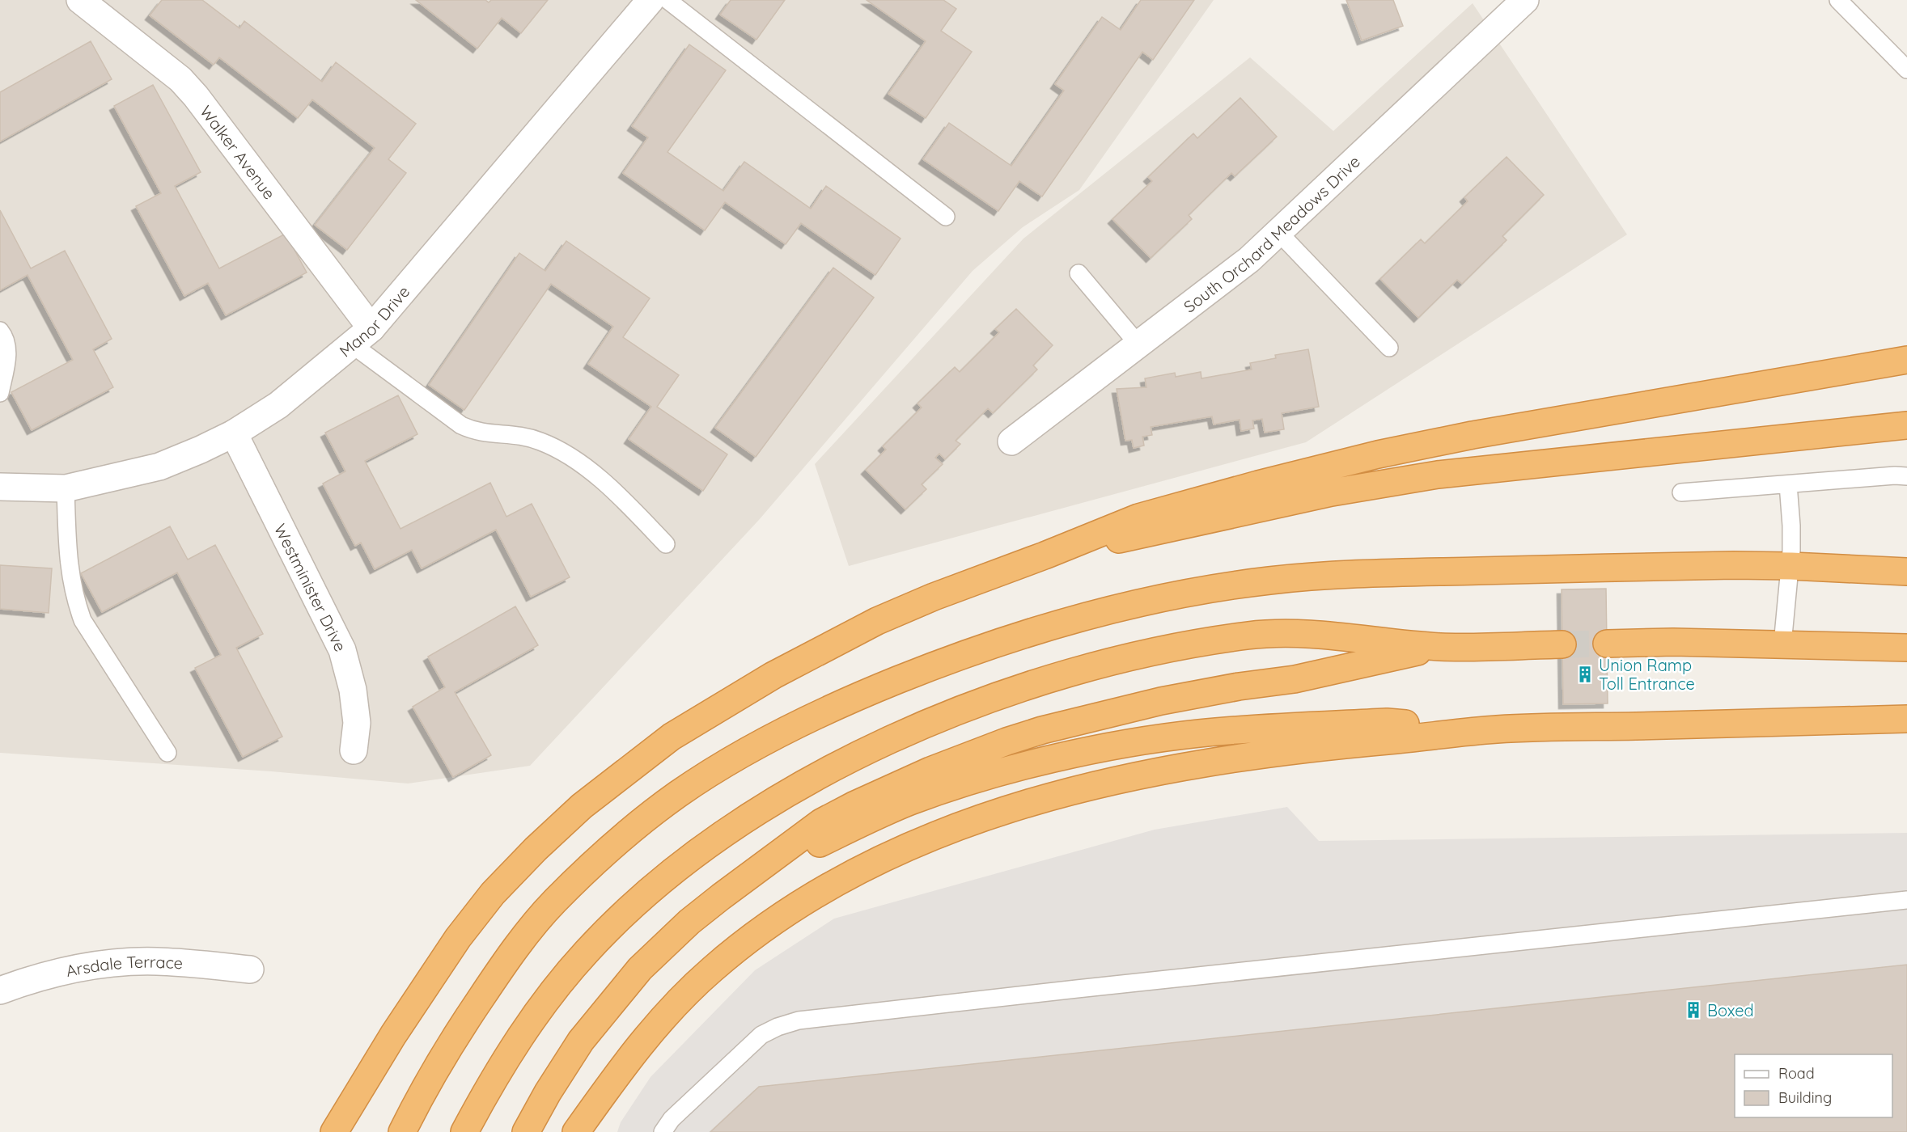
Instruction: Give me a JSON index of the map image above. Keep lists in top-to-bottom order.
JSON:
{
  "streets": {
    "street": [
      "Walker Avenue",
      "South Orchard Meadows Drive",
      "Manor Drive",
      "Westminister Drive",
      "Arsdale Terrace"
    ]
  },
  "crossings": [
    ["Walker Avenue", "Manor Drive"],
    ["Manor Drive", "Westminister Drive"]
  ],
  "places": {
    "building": ["Union Ramp Toll Entrance", "Boxed"]
  },
  "legend": ["Road", "Building"]
}
